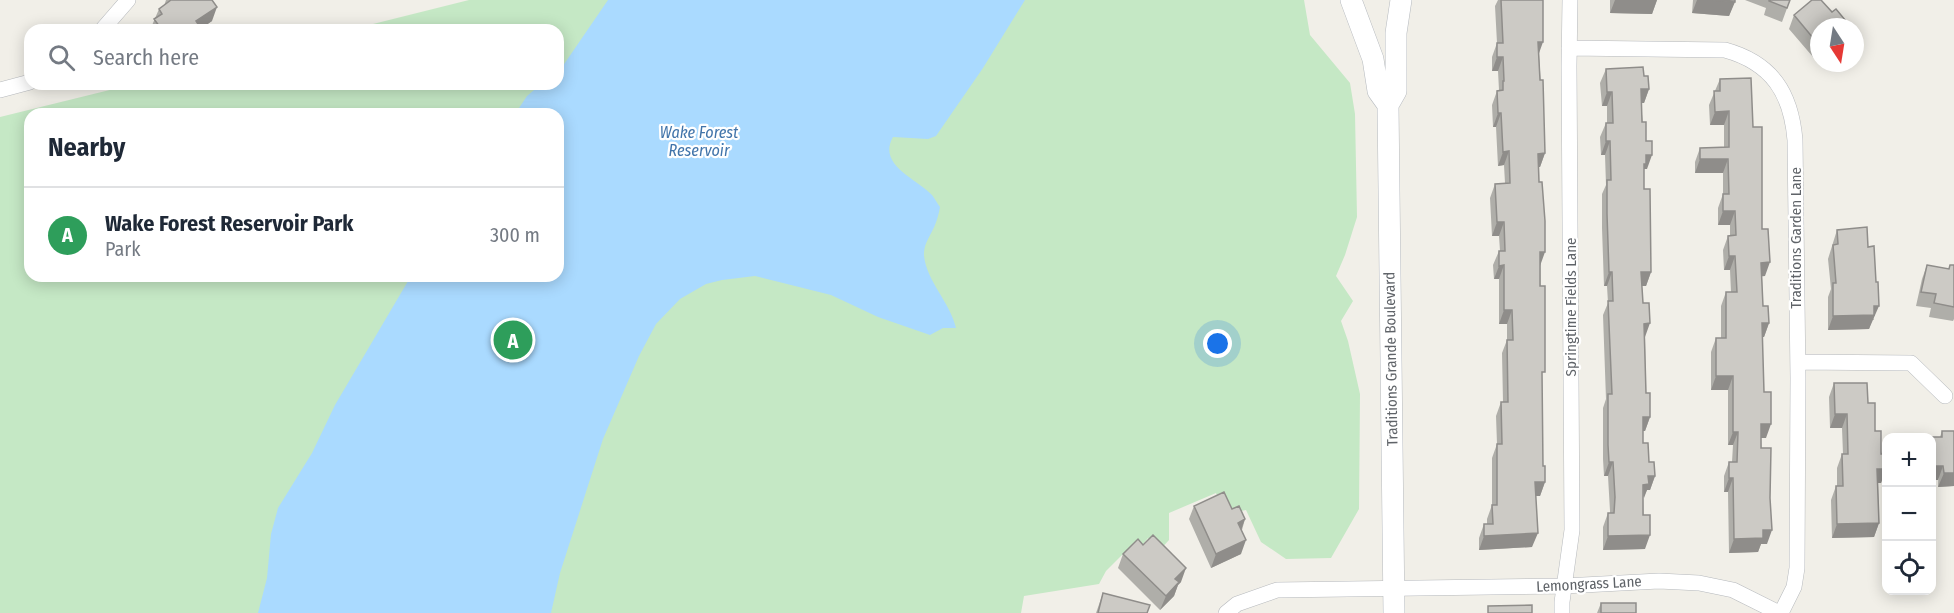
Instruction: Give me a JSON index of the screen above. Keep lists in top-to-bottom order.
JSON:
{
  "streets": {
    "main road": ["Traditions Grande Boulevard"],
    "street": ["Traditions Garden Lane", "Springtime Fields Lane", "Lemongrass Lane"]
  },
  "crossings": [
    ["Traditions Garden Lane", "Springtime Fields Lane"],
    ["Traditions Garden Lane", "Lemongrass Lane"],
    ["Springtime Fields Lane", "Lemongrass Lane"],
    ["Traditions Grande Boulevard", "Lemongrass Lane"]
  ],
  "water": ["Wake Forest Reservoir"],
  "north": "bottom",
  "page": {
    "search": "Search here",
    "heading": "Nearby",
    "list": [
      {
        "mark": "A",
        "name": "Wake Forest Reservoir Park",
        "note": "Park",
        "value": "300 m"
      }
    ],
    "pins": "A",
    "map_buttons": ["+", "−"]
  }
}
